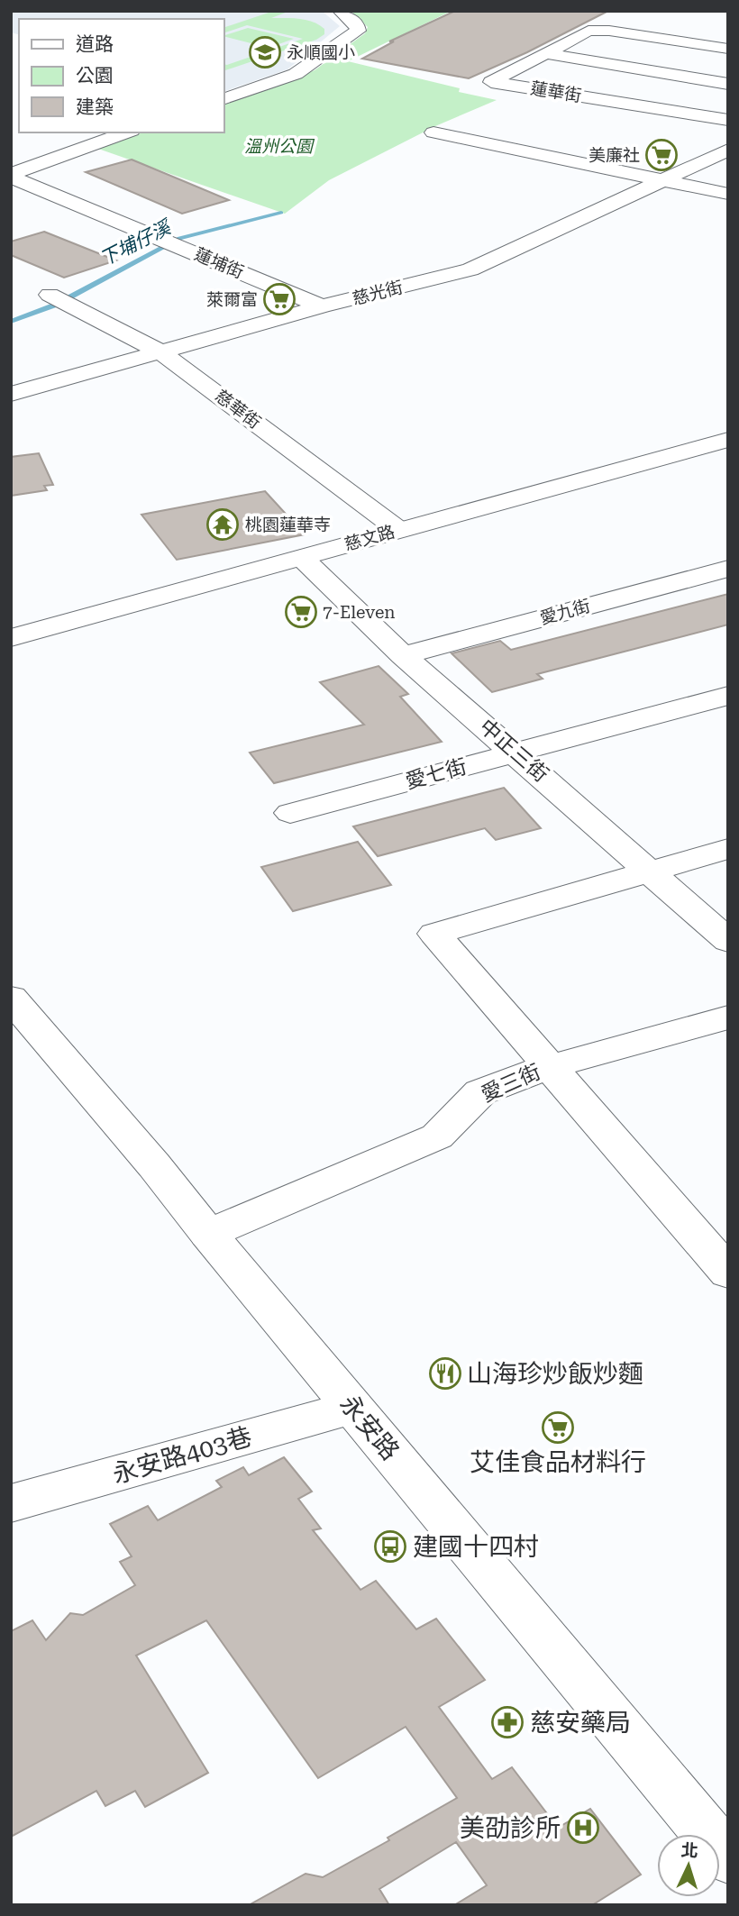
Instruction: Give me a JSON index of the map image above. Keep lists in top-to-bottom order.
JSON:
{
  "streets": {
    "street": [
      "蓮華街",
      "蓮埔街",
      "慈光街",
      "慈華街",
      "慈文路",
      "愛九街",
      "中正三街",
      "愛七街",
      "愛三街",
      "永安路",
      "永安路403巷"
    ]
  },
  "crossings": [
    ["蓮埔街", "慈光街"],
    ["慈光街", "慈華街"],
    ["慈華街", "慈文路"],
    ["慈文路", "中正三街"],
    ["愛九街", "中正三街"],
    ["中正三街", "愛七街"],
    ["愛三街", "永安路"],
    ["永安路", "永安路403巷"]
  ],
  "water": ["下埔仔溪"],
  "parks": ["溫州公園"],
  "places": {
    "school or university": ["永順國小"],
    "supermarket": [
      "美廉社",
      "萊爾富",
      "7-Eleven",
      "艾佳食品材料行"
    ],
    "temple": ["桃園蓮華寺"],
    "restaurant": ["山海珍炒飯炒麵"],
    "bus stop": ["建國十四村"],
    "pharmacy": ["慈安藥局"],
    "hospital": ["美劭診所"]
  },
  "legend": ["道路", "公園", "建築"],
  "north": "top"
}
